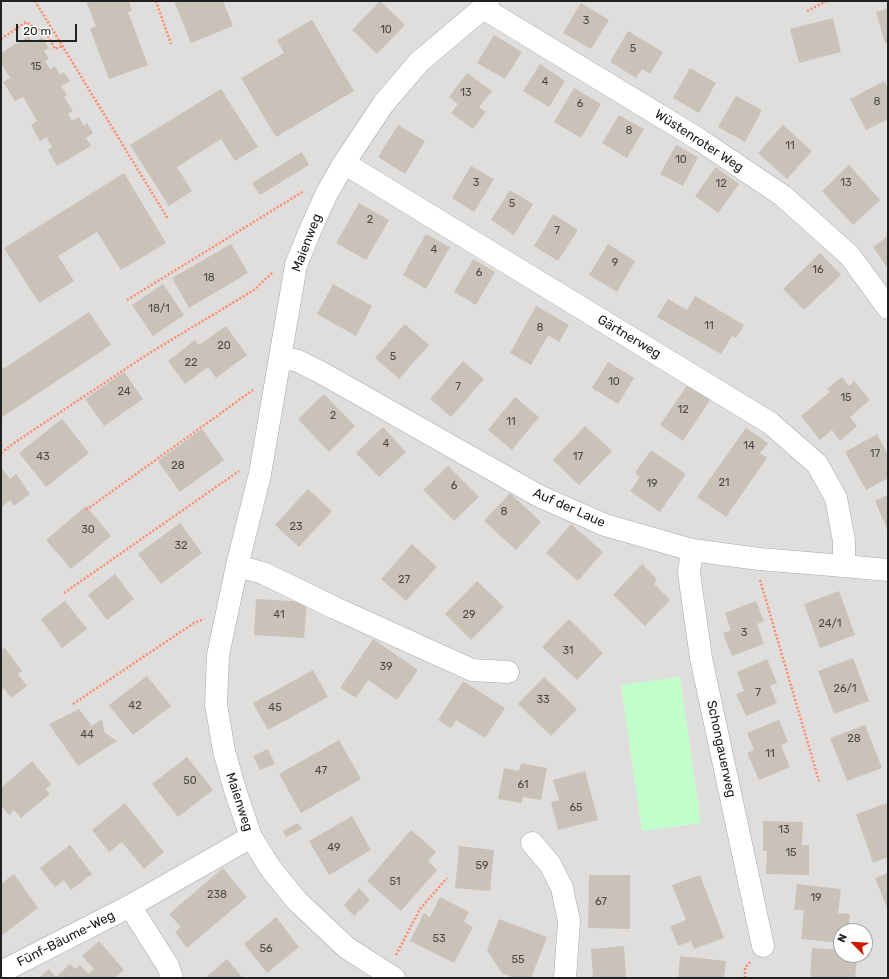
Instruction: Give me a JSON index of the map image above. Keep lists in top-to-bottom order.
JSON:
{
  "streets": {
    "street": [
      "Wüstenroter Weg",
      "Maienweg",
      "Gärtnerweg",
      "Auf der Laue",
      "Schongauerweg",
      "Fünf-Bäume-Weg"
    ]
  },
  "crossings": [
    ["Wüstenroter Weg", "Maienweg"],
    ["Maienweg", "Gärtnerweg"],
    ["Maienweg", "Auf der Laue"],
    ["Maienweg", "Fünf-Bäume-Weg"],
    ["Gärtnerweg", "Auf der Laue"],
    ["Auf der Laue", "Schongauerweg"]
  ],
  "house_numbers": [
    "3",
    "10",
    "5",
    "15",
    "4",
    "13",
    "8",
    "6",
    "8",
    "11",
    "10",
    "3",
    "13",
    "12",
    "5",
    "2",
    "7",
    "4",
    "9",
    "16",
    "6",
    "18",
    "18/1",
    "11",
    "8",
    "20",
    "5",
    "22",
    "10",
    "7",
    "24",
    "15",
    "12",
    "2",
    "11",
    "4",
    "14",
    "17",
    "43",
    "17",
    "28",
    "21",
    "19",
    "6",
    "8",
    "23",
    "30",
    "32",
    "27",
    "41",
    "29",
    "24/1",
    "3",
    "31",
    "39",
    "26/1",
    "7",
    "33",
    "42",
    "45",
    "44",
    "28",
    "11",
    "47",
    "50",
    "61",
    "65",
    "13",
    "49",
    "15",
    "59",
    "51",
    "238",
    "19",
    "67",
    "53",
    "56",
    "55"
  ],
  "scale_bar": "20 m",
  "north": "top left"
}
